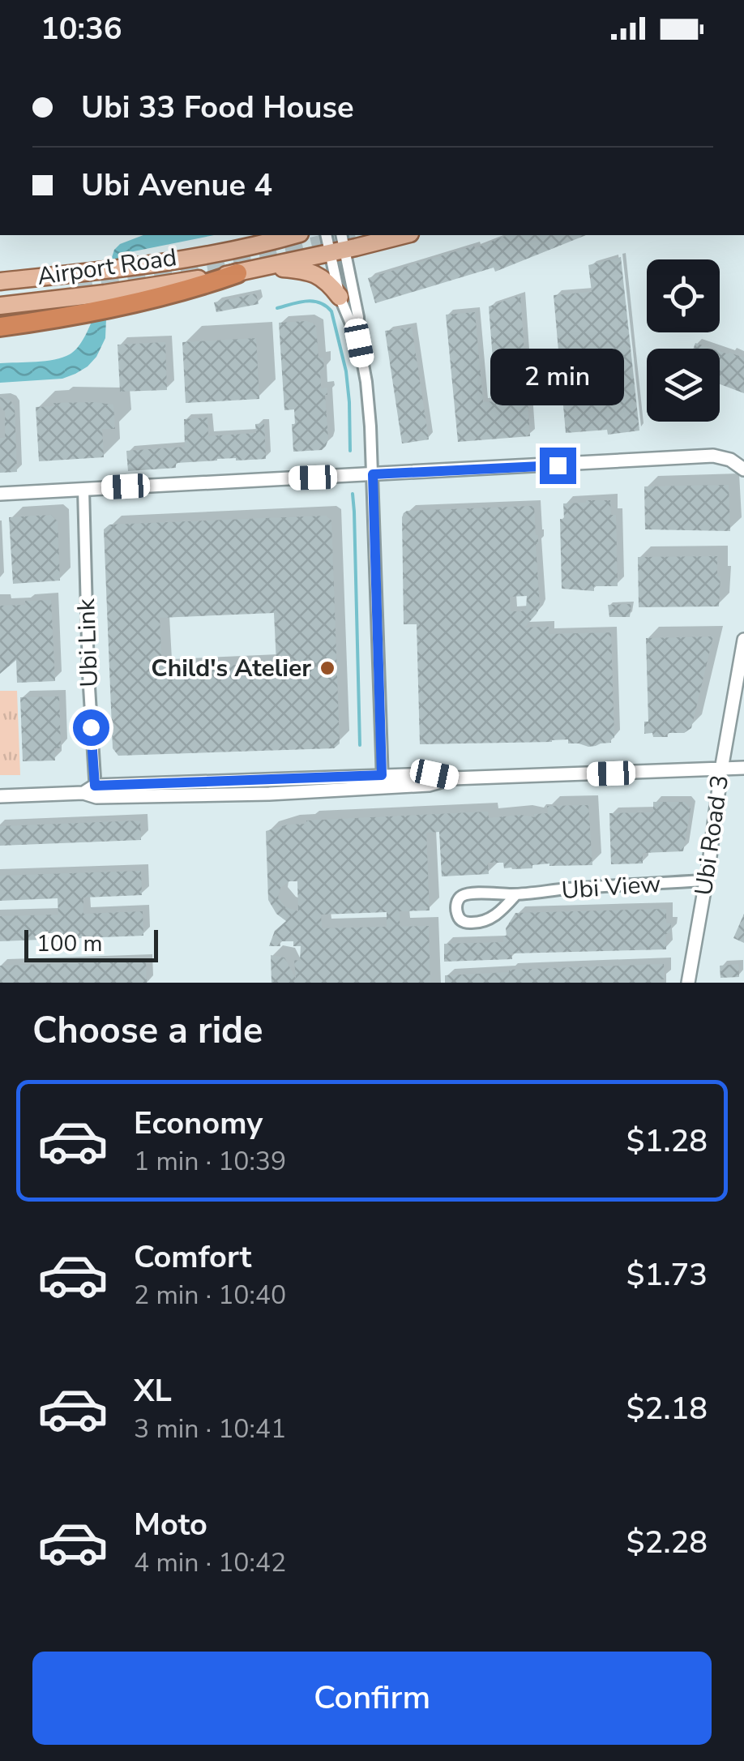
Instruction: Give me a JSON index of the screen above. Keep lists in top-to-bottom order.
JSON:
{
  "streets": {
    "main road": ["Airport Road"],
    "street": ["Ubi Link", "Ubi Road 3", "Ubi View"]
  },
  "crossings": [
    ["Ubi Road 3", "Ubi View"]
  ],
  "places": ["Child's Atelier"],
  "scale_bar": "100 m",
  "page": {
    "status": "10:36",
    "banner": ["Ubi 33 Food House", "Ubi Avenue 4"],
    "bubble": "2 min",
    "scale": "100 m",
    "heading": "Choose a ride",
    "list": [
      {
        "name": "Economy",
        "note": "1 min · 10:39",
        "value": "$1.28"
      },
      {
        "name": "Comfort",
        "note": "2 min · 10:40",
        "value": "$1.73"
      },
      {
        "name": "XL",
        "note": "3 min · 10:41",
        "value": "$2.18"
      },
      {
        "name": "Moto",
        "note": "4 min · 10:42",
        "value": "$2.28"
      }
    ],
    "buttons": "Confirm"
  }
}
